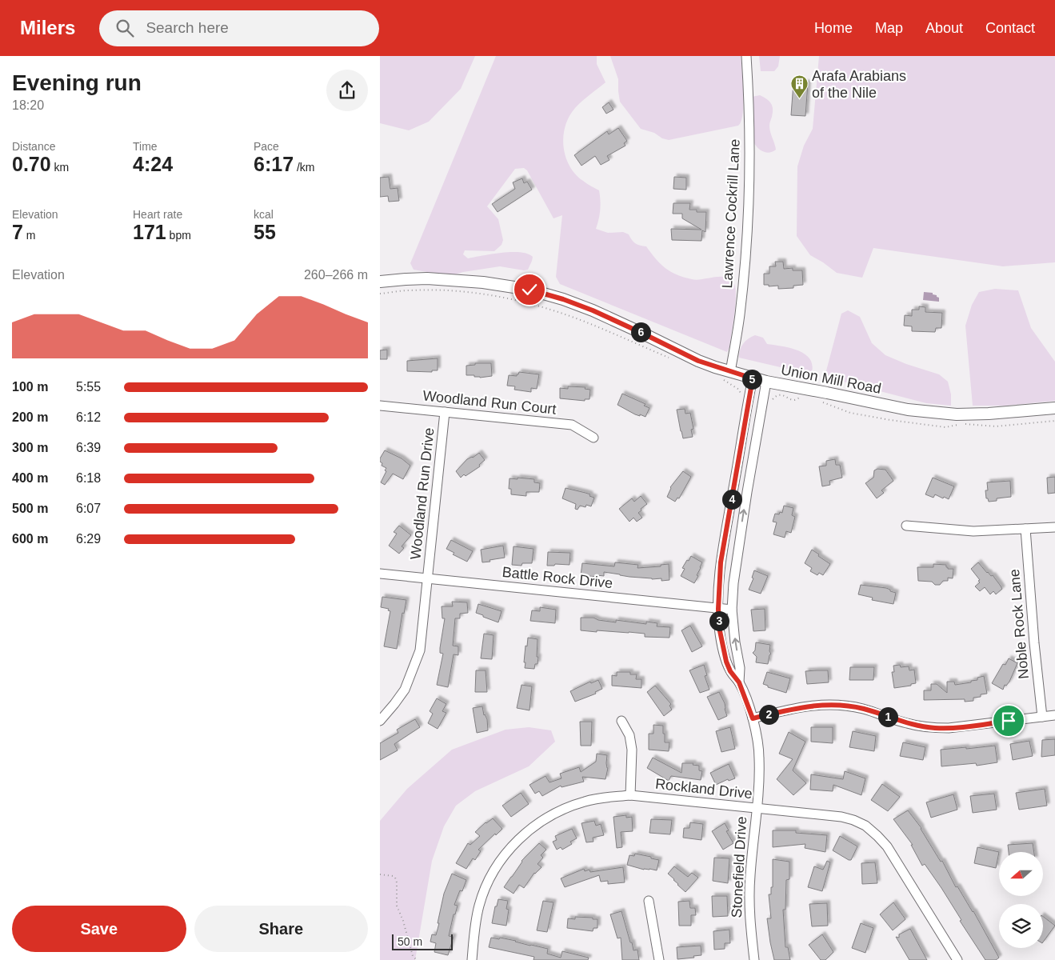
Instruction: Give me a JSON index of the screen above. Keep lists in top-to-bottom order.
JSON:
{
  "streets": {
    "street": [
      "Lawrence Cockrill Lane",
      "Union Mill Road",
      "Woodland Run Court",
      "Woodland Run Drive",
      "Battle Rock Drive",
      "Noble Rock Lane",
      "Rockland Drive",
      "Stonefield Drive"
    ]
  },
  "crossings": [
    ["Lawrence Cockrill Lane", "Union Mill Road"],
    ["Union Mill Road", "Stonefield Drive"],
    ["Woodland Run Court", "Woodland Run Drive"],
    ["Woodland Run Drive", "Battle Rock Drive"],
    ["Battle Rock Drive", "Stonefield Drive"],
    ["Rockland Drive", "Stonefield Drive"]
  ],
  "places": {
    "building": ["Arafa Arabians of the Nile"]
  },
  "scale_bar": "50 m",
  "north": "left",
  "page": {
    "header": "Milers",
    "search": "Search here",
    "nav": [
      "Home",
      "Map",
      "About",
      "Contact"
    ],
    "heading": ["Evening run", "18:20"],
    "stats": [
      ["Distance", "0.70 km"],
      ["Time", "4:24"],
      ["Pace", "6:17 /km"],
      ["Elevation", "7 m"],
      ["Heart rate", "171 bpm"],
      ["kcal", "55"]
    ],
    "chart": ["Elevation", "260–266 m"],
    "pins": [
      "6",
      "5",
      "4",
      "3",
      "2",
      "1"
    ],
    "list": [
      {
        "name": "100 m",
        "note": "5:55"
      },
      {
        "name": "200 m",
        "note": "6:12"
      },
      {
        "name": "300 m",
        "note": "6:39"
      },
      {
        "name": "400 m",
        "note": "6:18"
      },
      {
        "name": "500 m",
        "note": "6:07"
      },
      {
        "name": "600 m",
        "note": "6:29"
      }
    ],
    "buttons": ["Save", "Share"],
    "scale": "50 m"
  }
}
